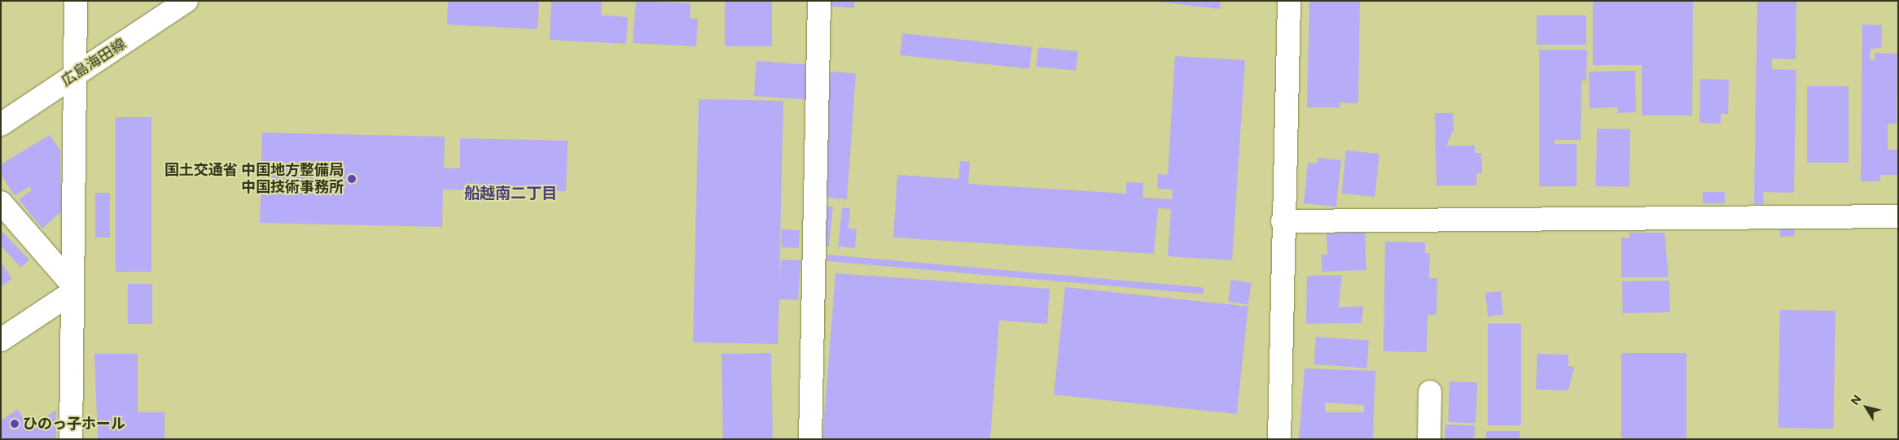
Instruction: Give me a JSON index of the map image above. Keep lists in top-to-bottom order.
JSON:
{
  "streets": {
    "street": ["広島海田線"]
  },
  "districts": ["船越南二丁目"],
  "places": ["国土交通省 中国地方整備局 中国技術事務所", "ひのっ子ホール"],
  "north": "top left"
}
